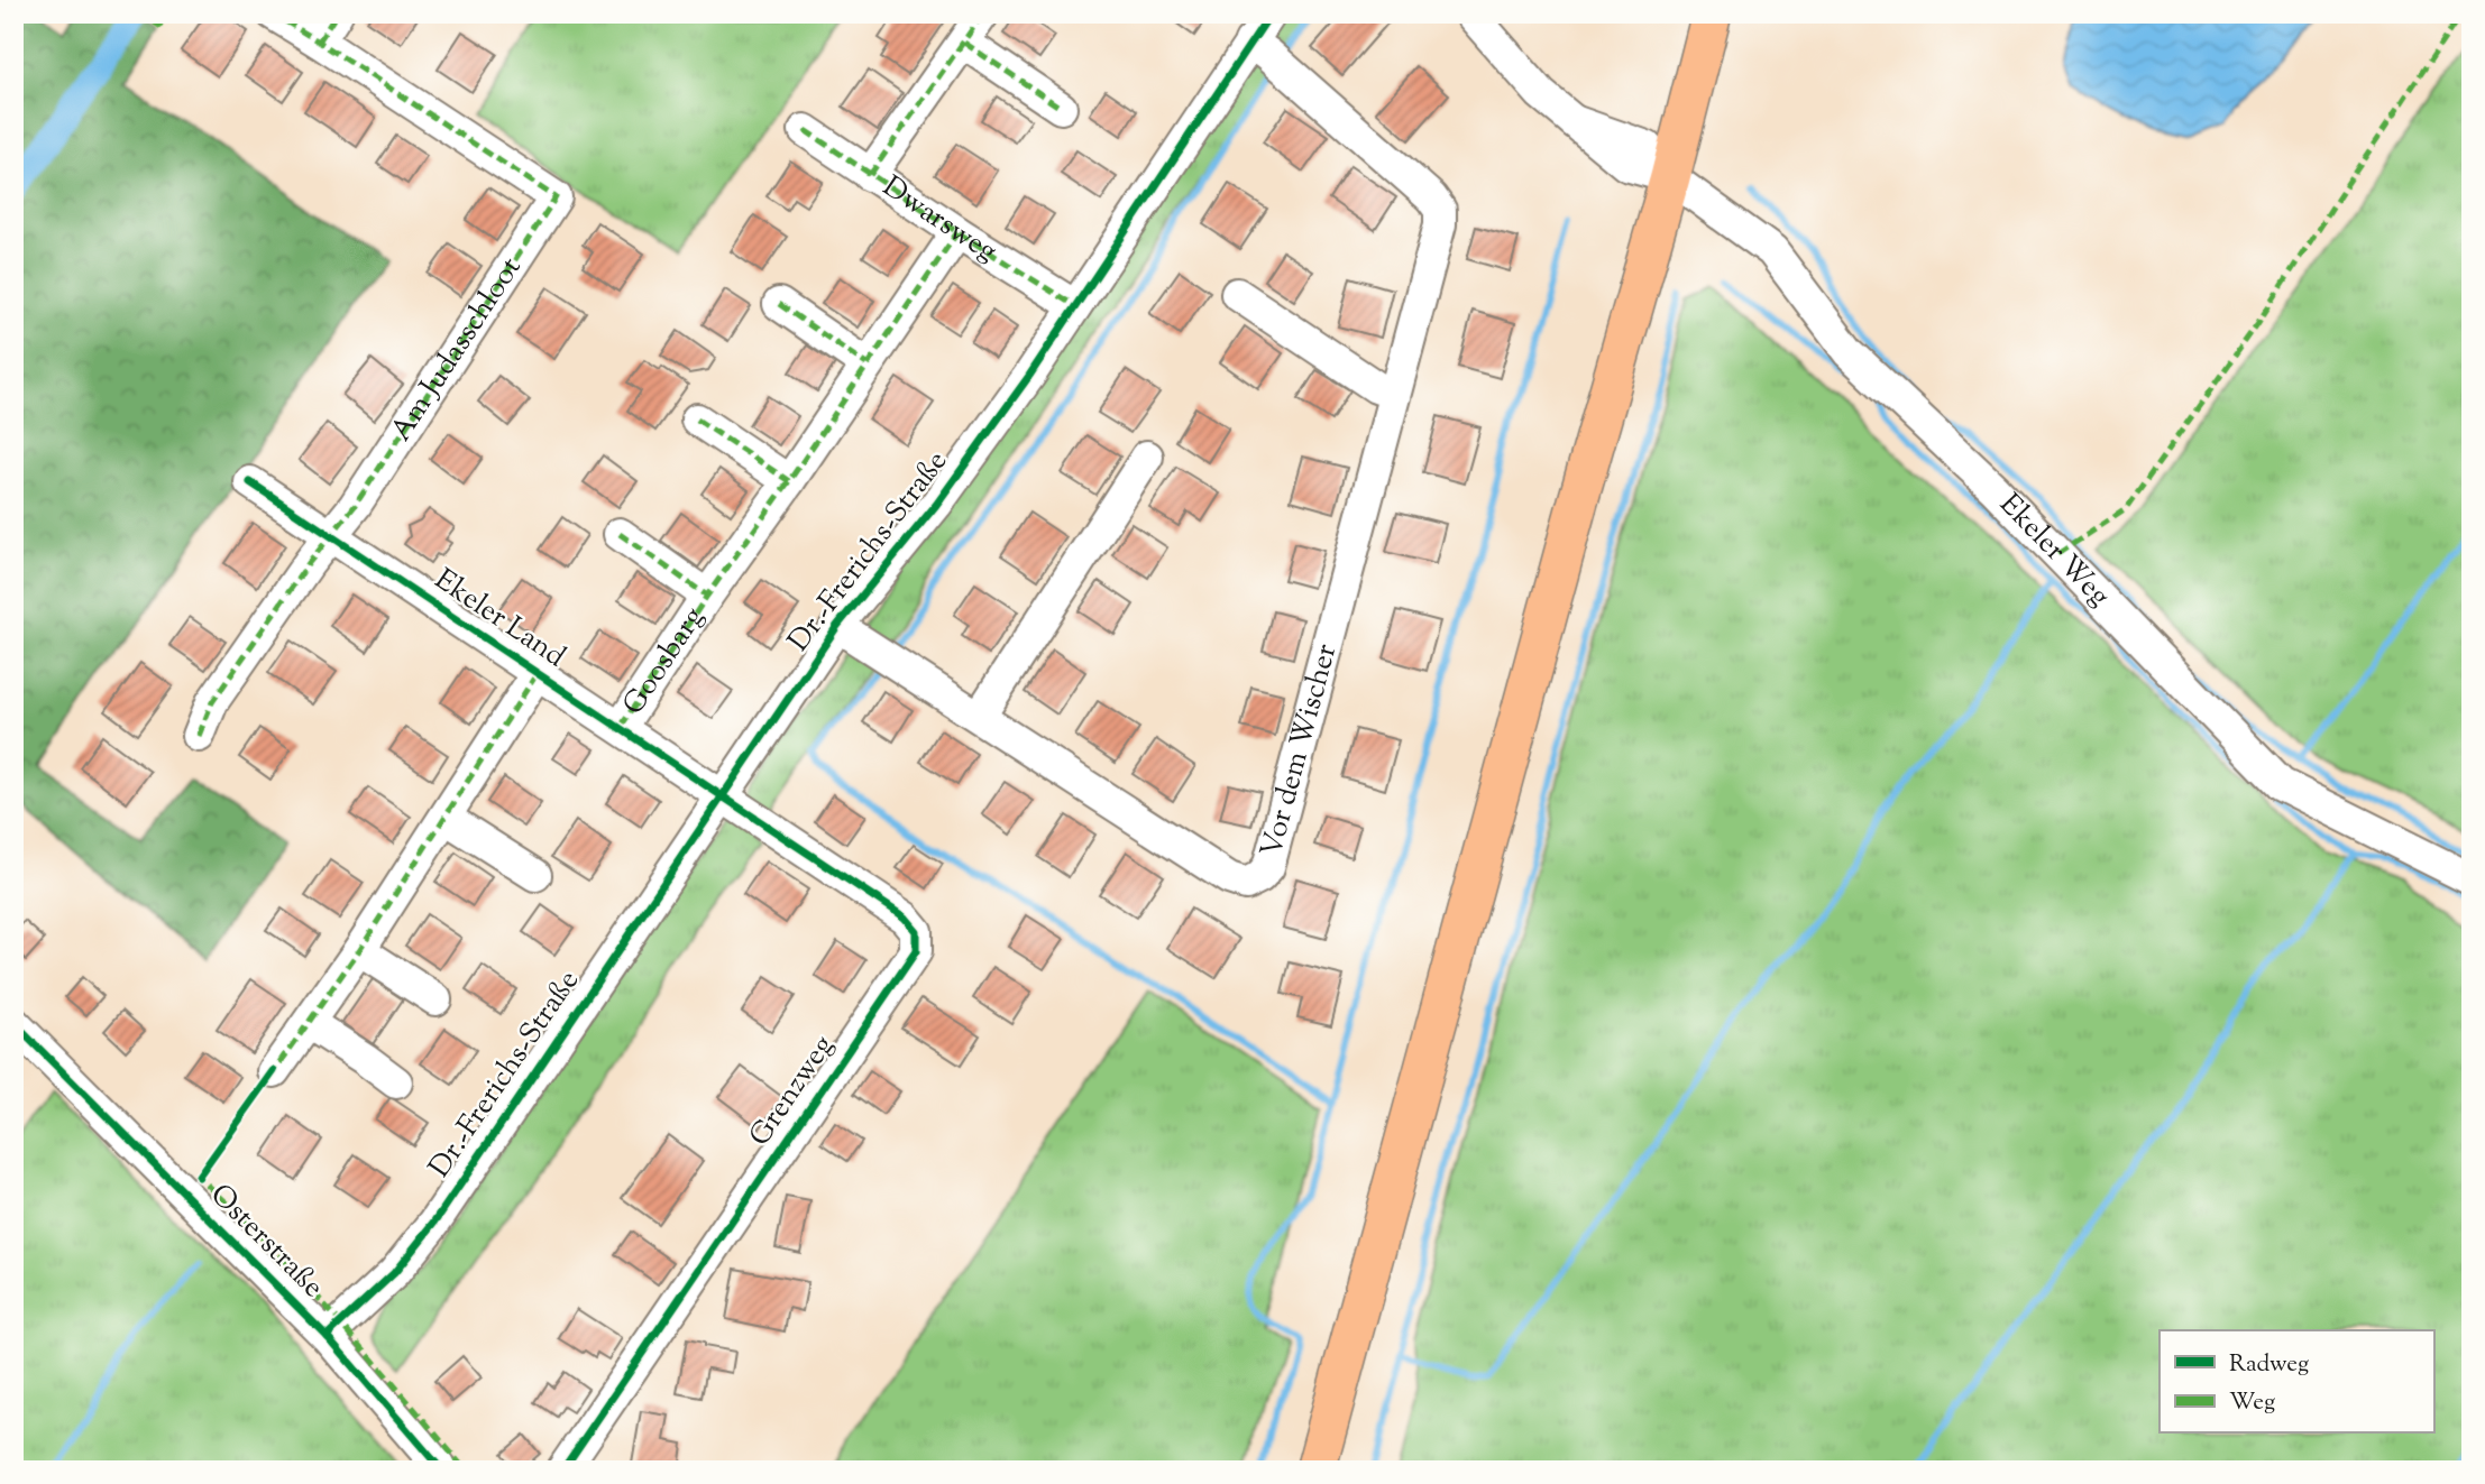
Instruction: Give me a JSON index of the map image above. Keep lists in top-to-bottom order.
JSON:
{
  "streets": {
    "street": [
      "Dwarsweg",
      "Am Judasschloot",
      "Ekeler Weg",
      "Dr.-Frerichs-Straße",
      "Ekeler Land",
      "Goosbarg",
      "Vor dem Wischer",
      "Grenzweg",
      "Osterstraße"
    ]
  },
  "crossings": [
    ["Dwarsweg", "Dr.-Frerichs-Straße"],
    ["Dwarsweg", "Goosbarg"],
    ["Am Judasschloot", "Ekeler Land"],
    ["Dr.-Frerichs-Straße", "Ekeler Land"],
    ["Dr.-Frerichs-Straße", "Vor dem Wischer"],
    ["Dr.-Frerichs-Straße", "Grenzweg"],
    ["Dr.-Frerichs-Straße", "Osterstraße"],
    ["Ekeler Land", "Goosbarg"],
    ["Ekeler Land", "Grenzweg"]
  ],
  "legend": ["Radweg", "Weg"]
}
